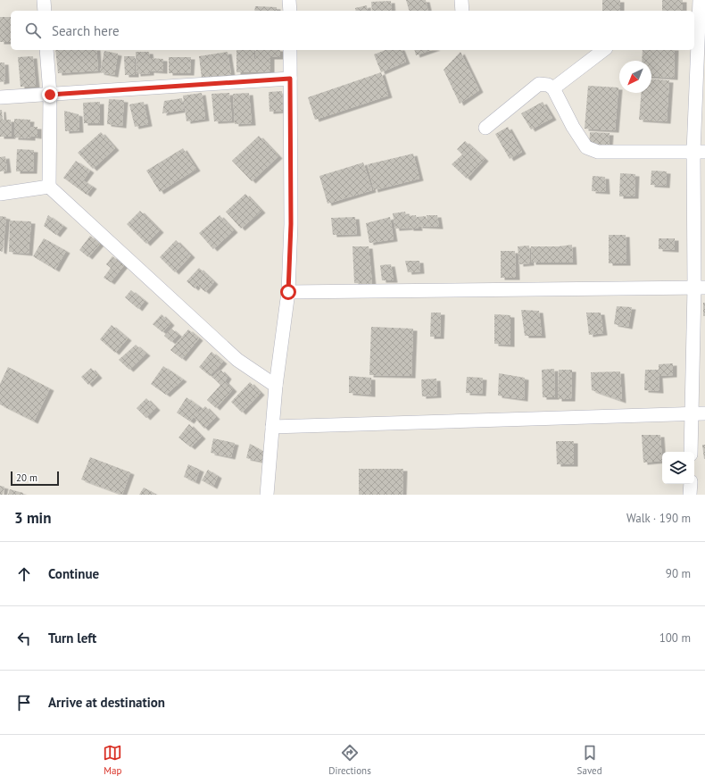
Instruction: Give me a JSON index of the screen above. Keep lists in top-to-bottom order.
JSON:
{
  "scale_bar": "20 m",
  "north": "bottom left",
  "page": {
    "search": "Search here",
    "scale": "20 m",
    "heading": ["3 min", "Walk · 190 m"],
    "list": [
      ["Continue", "90 m"],
      ["Turn left", "100 m"],
      "Arrive at destination"
    ],
    "nav": ["Map", "Directions", "Saved"]
  }
}
